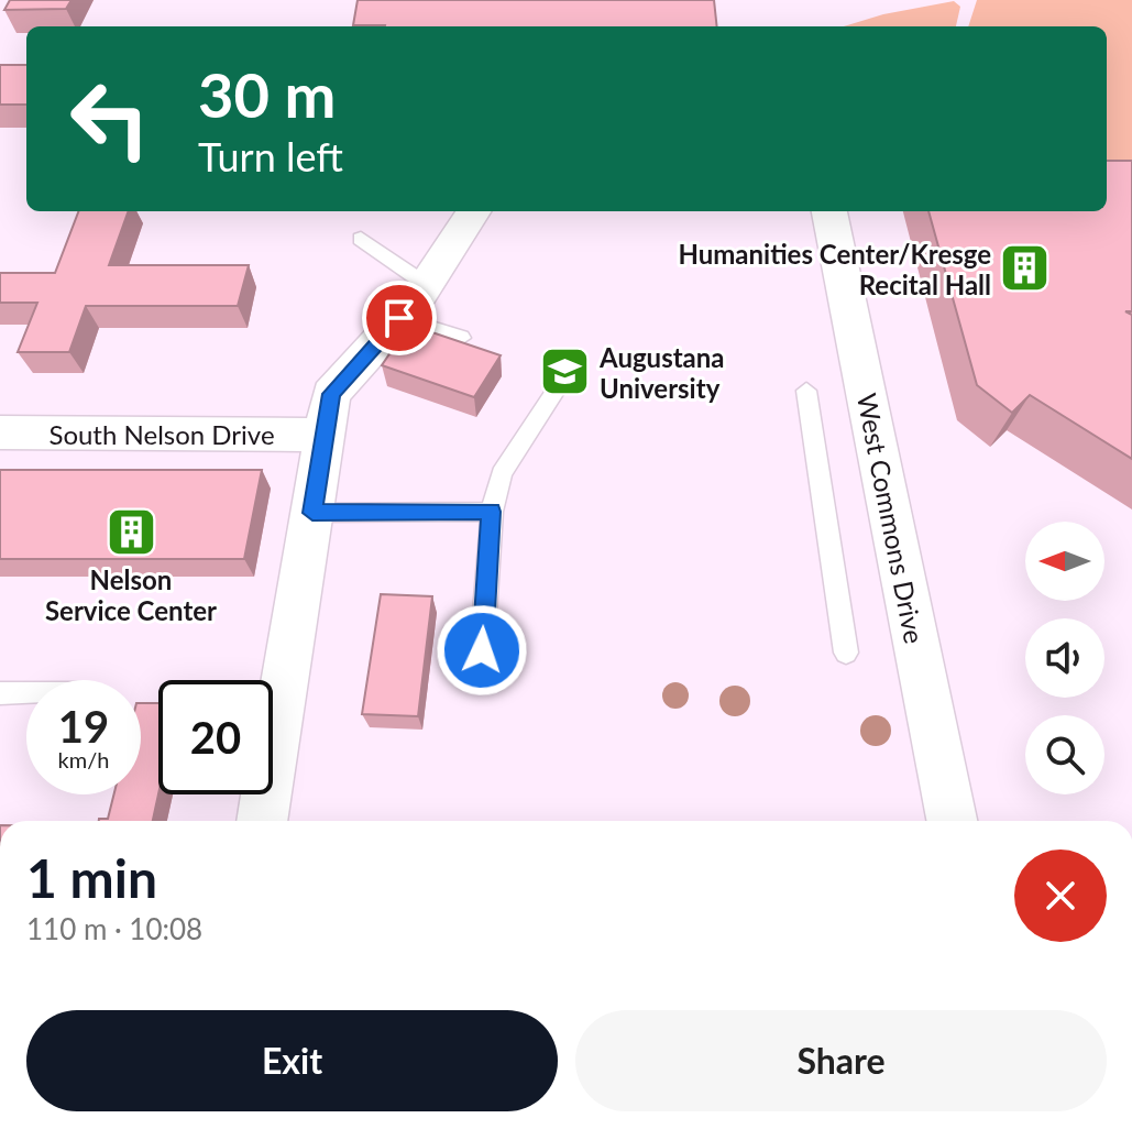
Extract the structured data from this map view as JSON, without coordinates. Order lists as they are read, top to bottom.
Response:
{
  "streets": {
    "street": ["South Nelson Drive", "West Commons Drive"]
  },
  "places": {
    "building": ["Humanities Center/Kresge Recital Hall", "Nelson Service Center"],
    "school or university": ["Augustana University"]
  },
  "north": "left",
  "page": {
    "turn": ["30 m", "Turn left"],
    "speed": "19 km/h",
    "limit": "20",
    "heading": ["1 min", "110 m · 10:08"],
    "buttons": ["Exit", "Share"]
  }
}
